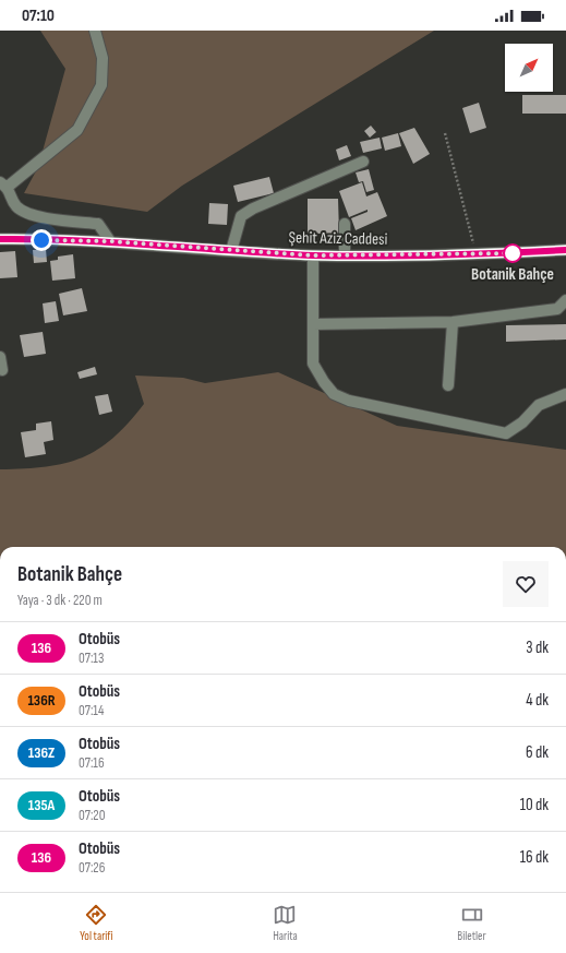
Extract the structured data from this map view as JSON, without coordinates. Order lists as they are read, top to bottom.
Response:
{
  "streets": {
    "street": ["Şehit Aziz Caddesi"]
  },
  "places": ["Botanik Bahçe"],
  "lines": ["bus line 136"],
  "north": "top right",
  "page": {
    "status": "07:10",
    "heading": ["Botanik Bahçe", "Yaya · 3 dk · 220 m"],
    "list": [
      {
        "mark": "136",
        "name": "Otobüs",
        "note": "07:13",
        "value": "3 dk"
      },
      {
        "mark": "136R",
        "name": "Otobüs",
        "note": "07:14",
        "value": "4 dk"
      },
      {
        "mark": "136Z",
        "name": "Otobüs",
        "note": "07:16",
        "value": "6 dk"
      },
      {
        "mark": "135A",
        "name": "Otobüs",
        "note": "07:20",
        "value": "10 dk"
      },
      {
        "mark": "136",
        "name": "Otobüs",
        "note": "07:26",
        "value": "16 dk"
      }
    ],
    "tabs": ["Yol tarifi", "Harita", "Biletler"]
  }
}
